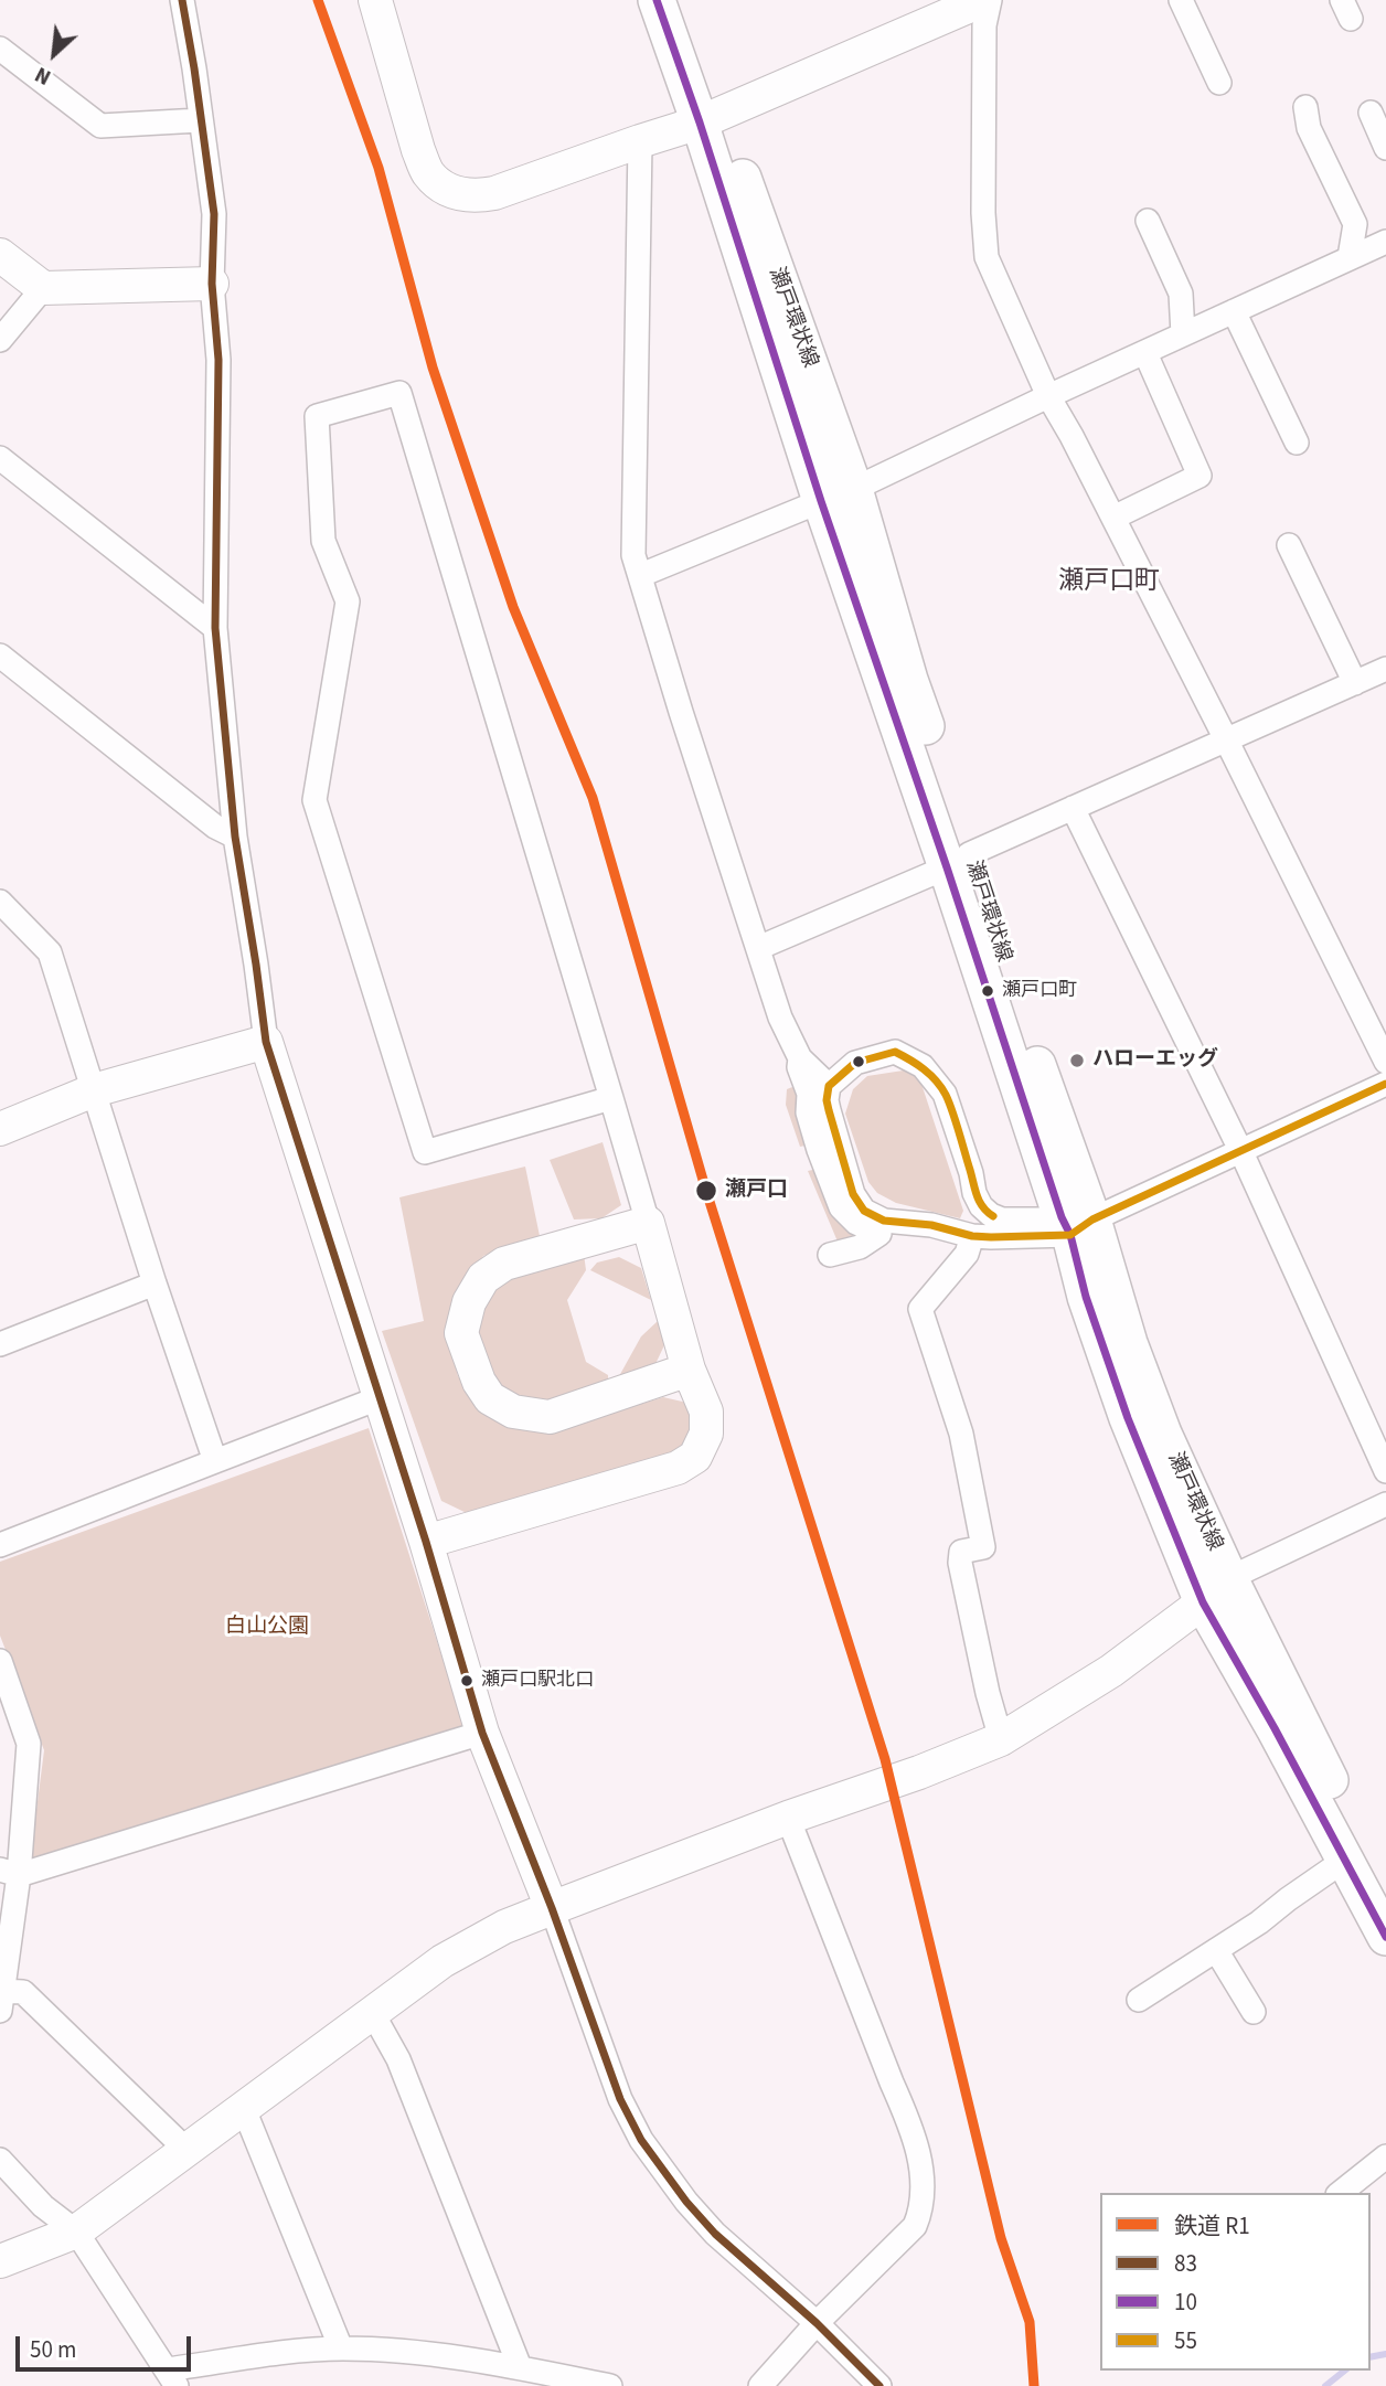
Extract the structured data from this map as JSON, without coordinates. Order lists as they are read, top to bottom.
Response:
{
  "streets": {
    "main road": ["瀬戸環状線"]
  },
  "districts": ["瀬戸口町"],
  "parks": ["白山公園"],
  "places": [
    "瀬戸口町",
    "ハローエッグ",
    "瀬戸口",
    "瀬戸口駅北口"
  ],
  "lines": [
    "rail line R1",
    "transit line 83",
    "transit line 10",
    "transit line 55"
  ],
  "legend": [
    "鉄道 R1",
    "83",
    "10",
    "55"
  ],
  "scale_bar": "50 m",
  "north": "bottom left"
}
